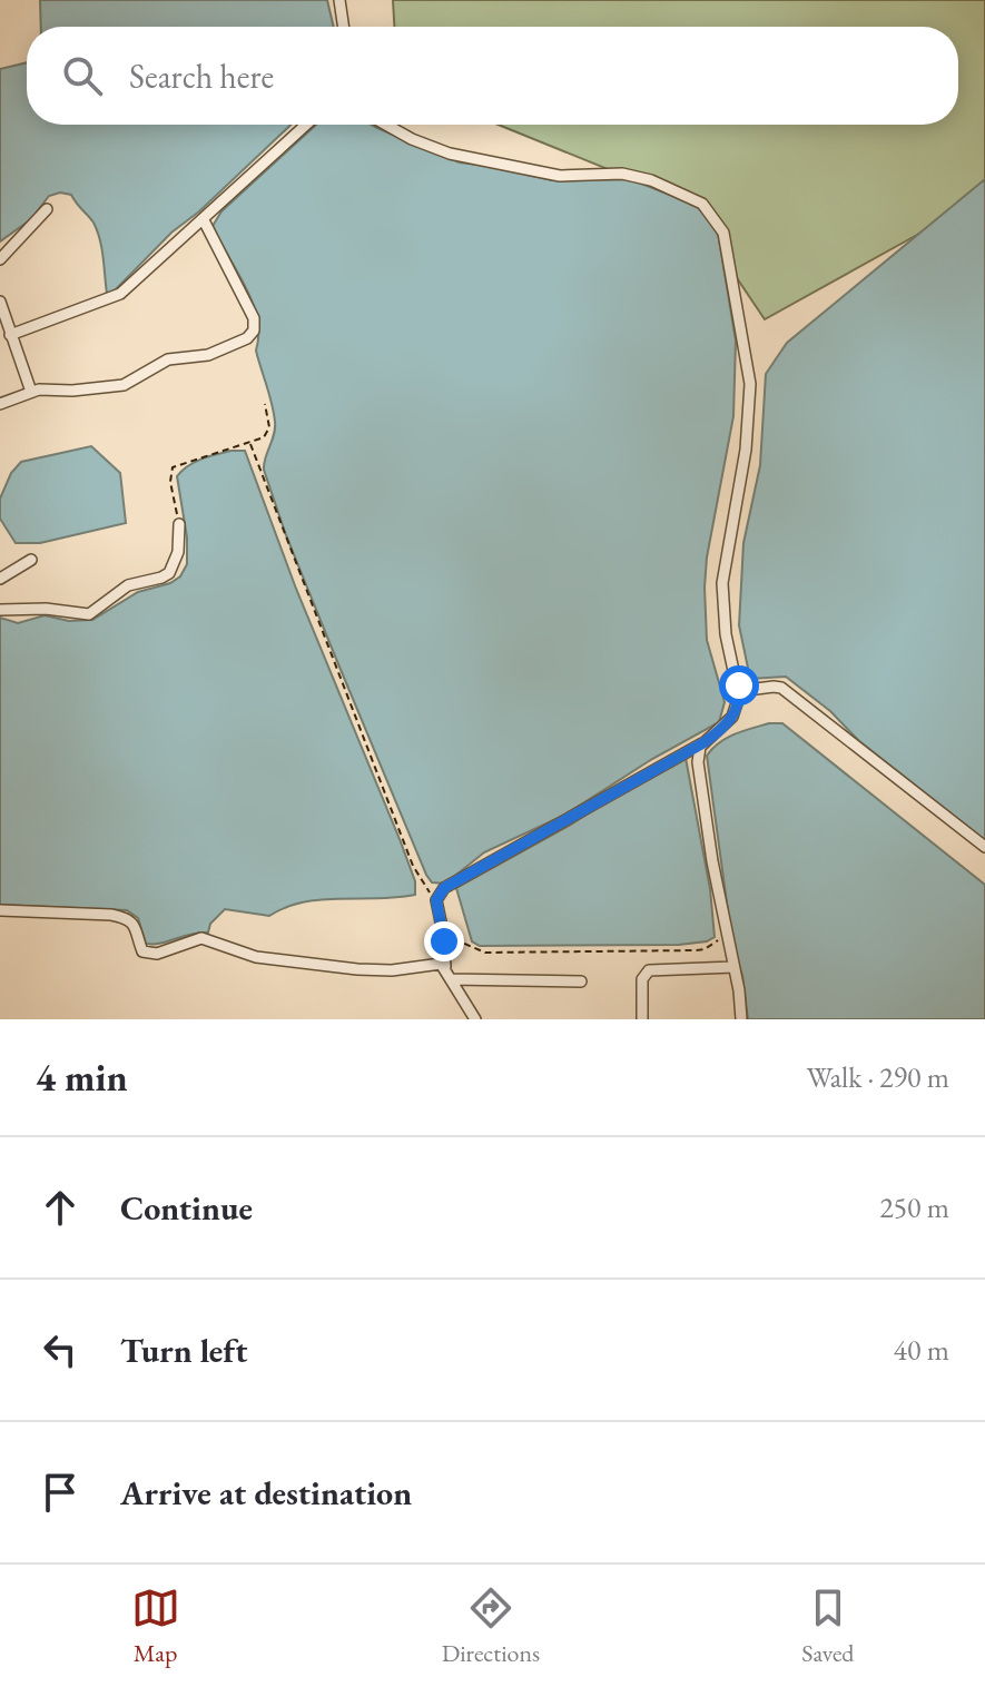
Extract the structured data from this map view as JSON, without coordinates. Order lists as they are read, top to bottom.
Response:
{
  "page": {
    "search": "Search here",
    "heading": ["4 min", "Walk · 290 m"],
    "list": [
      ["Continue", "250 m"],
      ["Turn left", "40 m"],
      "Arrive at destination"
    ],
    "nav": ["Map", "Directions", "Saved"]
  }
}
